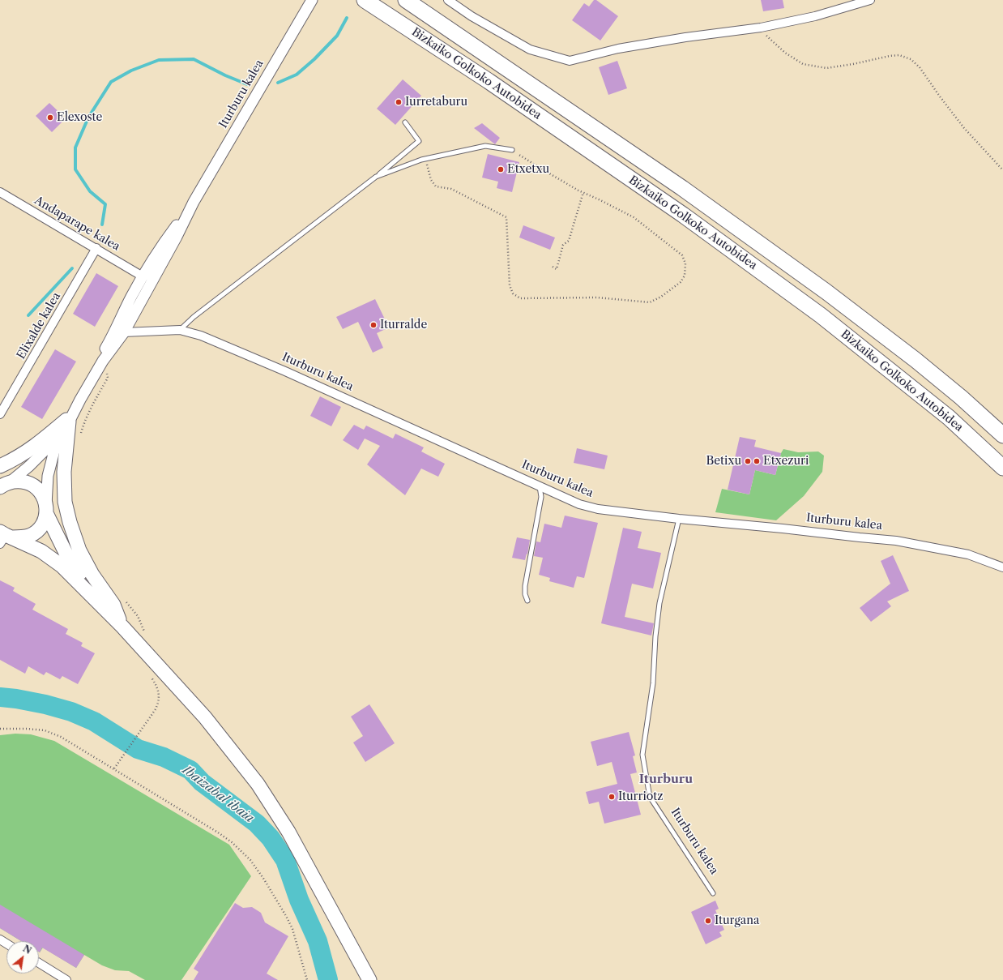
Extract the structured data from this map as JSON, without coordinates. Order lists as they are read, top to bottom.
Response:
{
  "streets": {
    "highway": ["Bizkaiko Golkoko Autobidea"],
    "street": ["Iturburu kalea", "Andaparape kalea", "Elixalde kalea"]
  },
  "crossings": [
    ["Andaparape kalea", "Elixalde kalea"]
  ],
  "districts": ["Iturburu"],
  "water": ["Ibaizabal ibaia"],
  "places": [
    "Iurretaburu",
    "Elexoste",
    "Etxetxu",
    "Iturralde",
    "Betixu",
    "Etxezuri",
    "Iturriotz",
    "Iturgana"
  ],
  "north": "top right"
}
